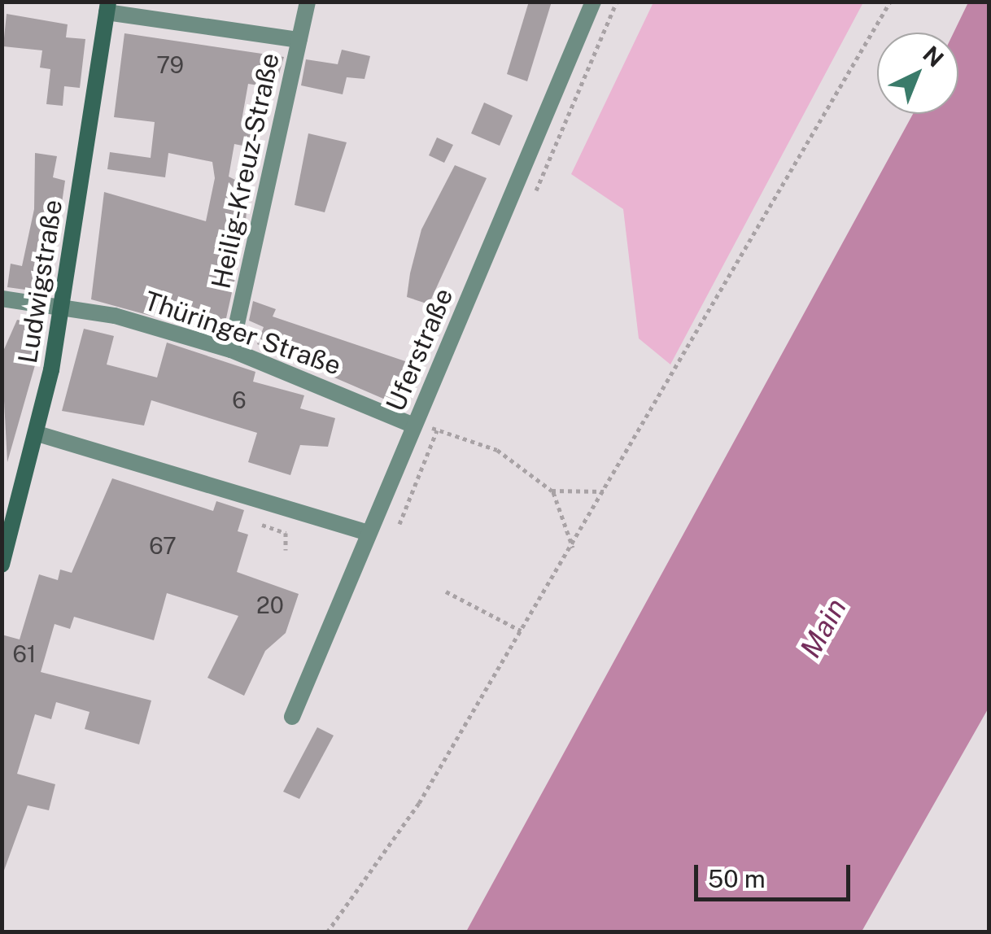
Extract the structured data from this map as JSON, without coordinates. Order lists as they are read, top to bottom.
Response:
{
  "streets": {
    "main road": ["Ludwigstraße"],
    "street": ["Heilig-Kreuz-Straße", "Thüringer Straße", "Uferstraße"]
  },
  "crossings": [
    ["Heilig-Kreuz-Straße", "Thüringer Straße"],
    ["Ludwigstraße", "Thüringer Straße"],
    ["Thüringer Straße", "Uferstraße"]
  ],
  "water": ["Main"],
  "house_numbers": [
    "79",
    "6",
    "67",
    "20",
    "61"
  ],
  "scale_bar": "50 m",
  "north": "top right"
}
